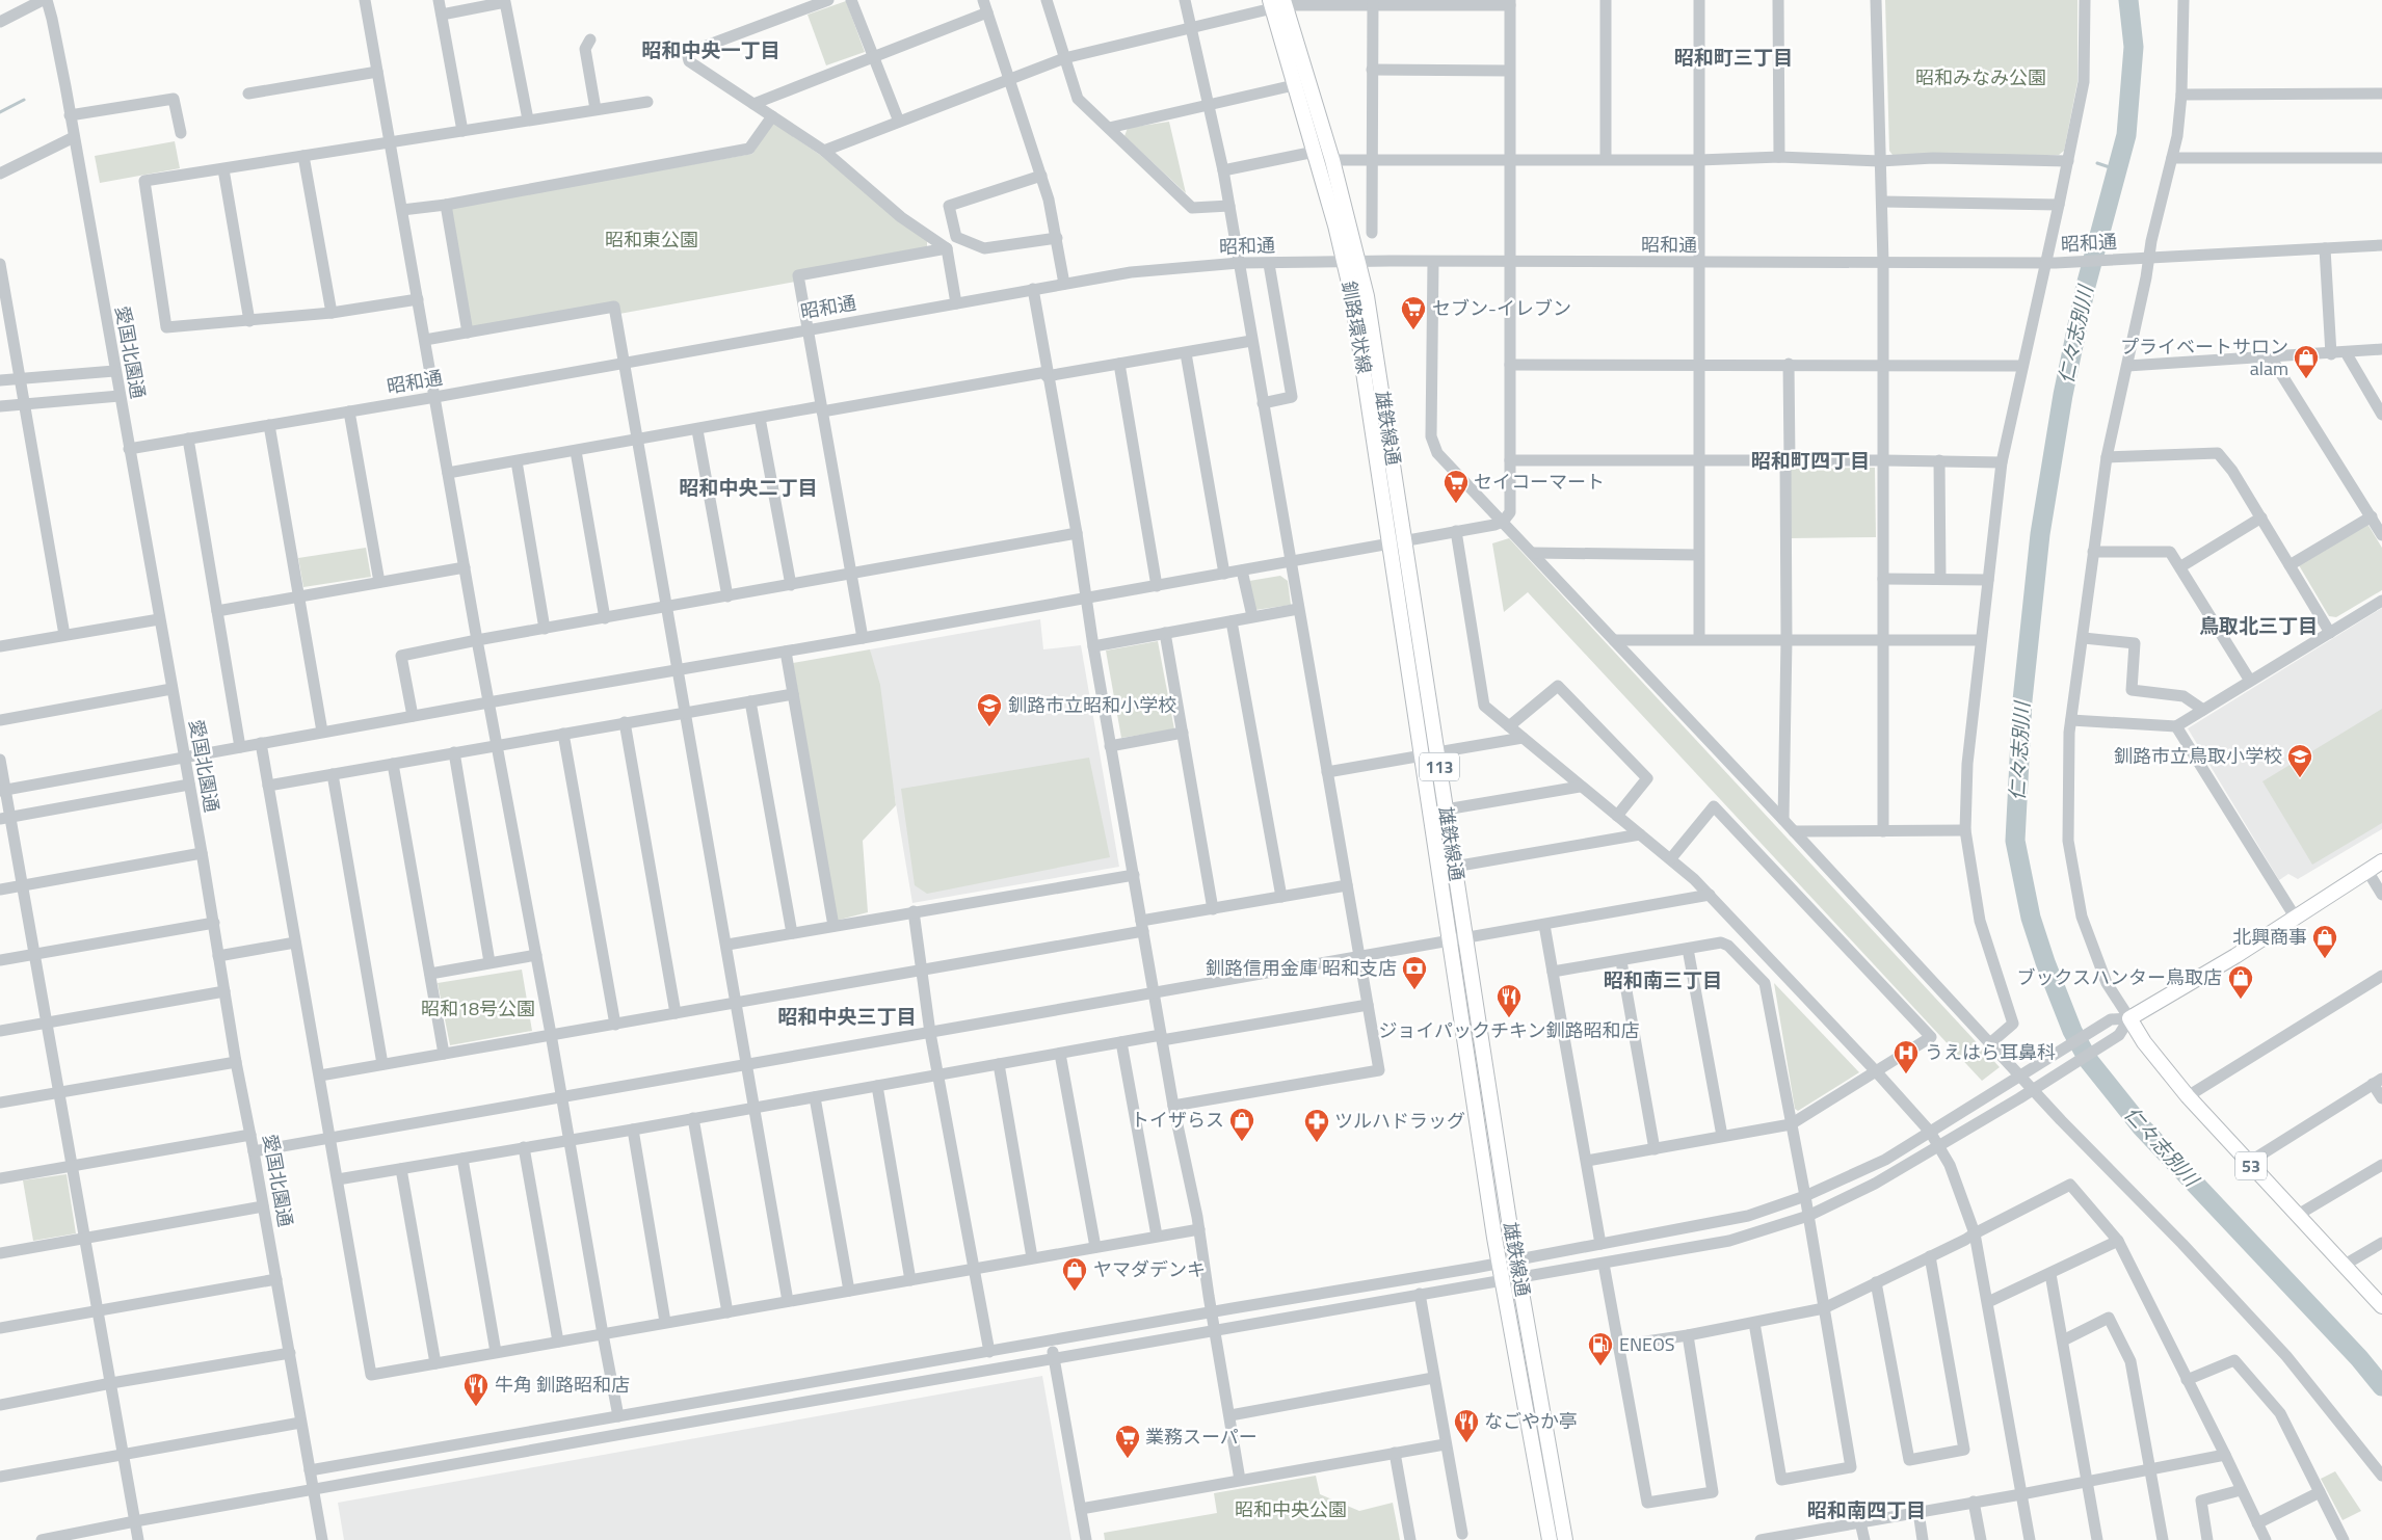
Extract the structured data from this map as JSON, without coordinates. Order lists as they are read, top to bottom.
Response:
{
  "streets": {
    "main road": [
      "釧路環状線",
      "雄鉄線通",
      "113",
      "53"
    ],
    "street": ["昭和通", "愛国北園通"]
  },
  "crossings": [
    ["昭和通", "釧路環状線"],
    ["昭和通", "愛国北園通"],
    ["昭和通", "雄鉄線通"],
    ["釧路環状線", "雄鉄線通"]
  ],
  "districts": [
    "昭和中央一丁目",
    "昭和町三丁目",
    "昭和町四丁目",
    "昭和中央二丁目",
    "鳥取北三丁目",
    "昭和南三丁目",
    "昭和中央三丁目",
    "昭和南四丁目"
  ],
  "water": ["仁々志別川"],
  "parks": [
    "昭和みなみ公園",
    "昭和東公園",
    "昭和18号公園",
    "昭和中央公園"
  ],
  "places": {
    "supermarket": ["セブン-イレブン", "セイコーマート", "業務スーパー"],
    "shop": [
      "プライベートサロン alam",
      "北興商事",
      "ブックスハンター鳥取店",
      "トイザらス",
      "ヤマダデンキ"
    ],
    "school or university": ["釧路市立昭和小学校", "釧路市立鳥取小学校"],
    "bank": ["釧路信用金庫 昭和支店"],
    "restaurant": ["ジョイパックチキン釧路昭和店", "牛角 釧路昭和店", "なごやか亭"],
    "hospital": ["うえはら耳鼻科"],
    "pharmacy": ["ツルハドラッグ"],
    "fuel station": ["ENEOS"]
  }
}
